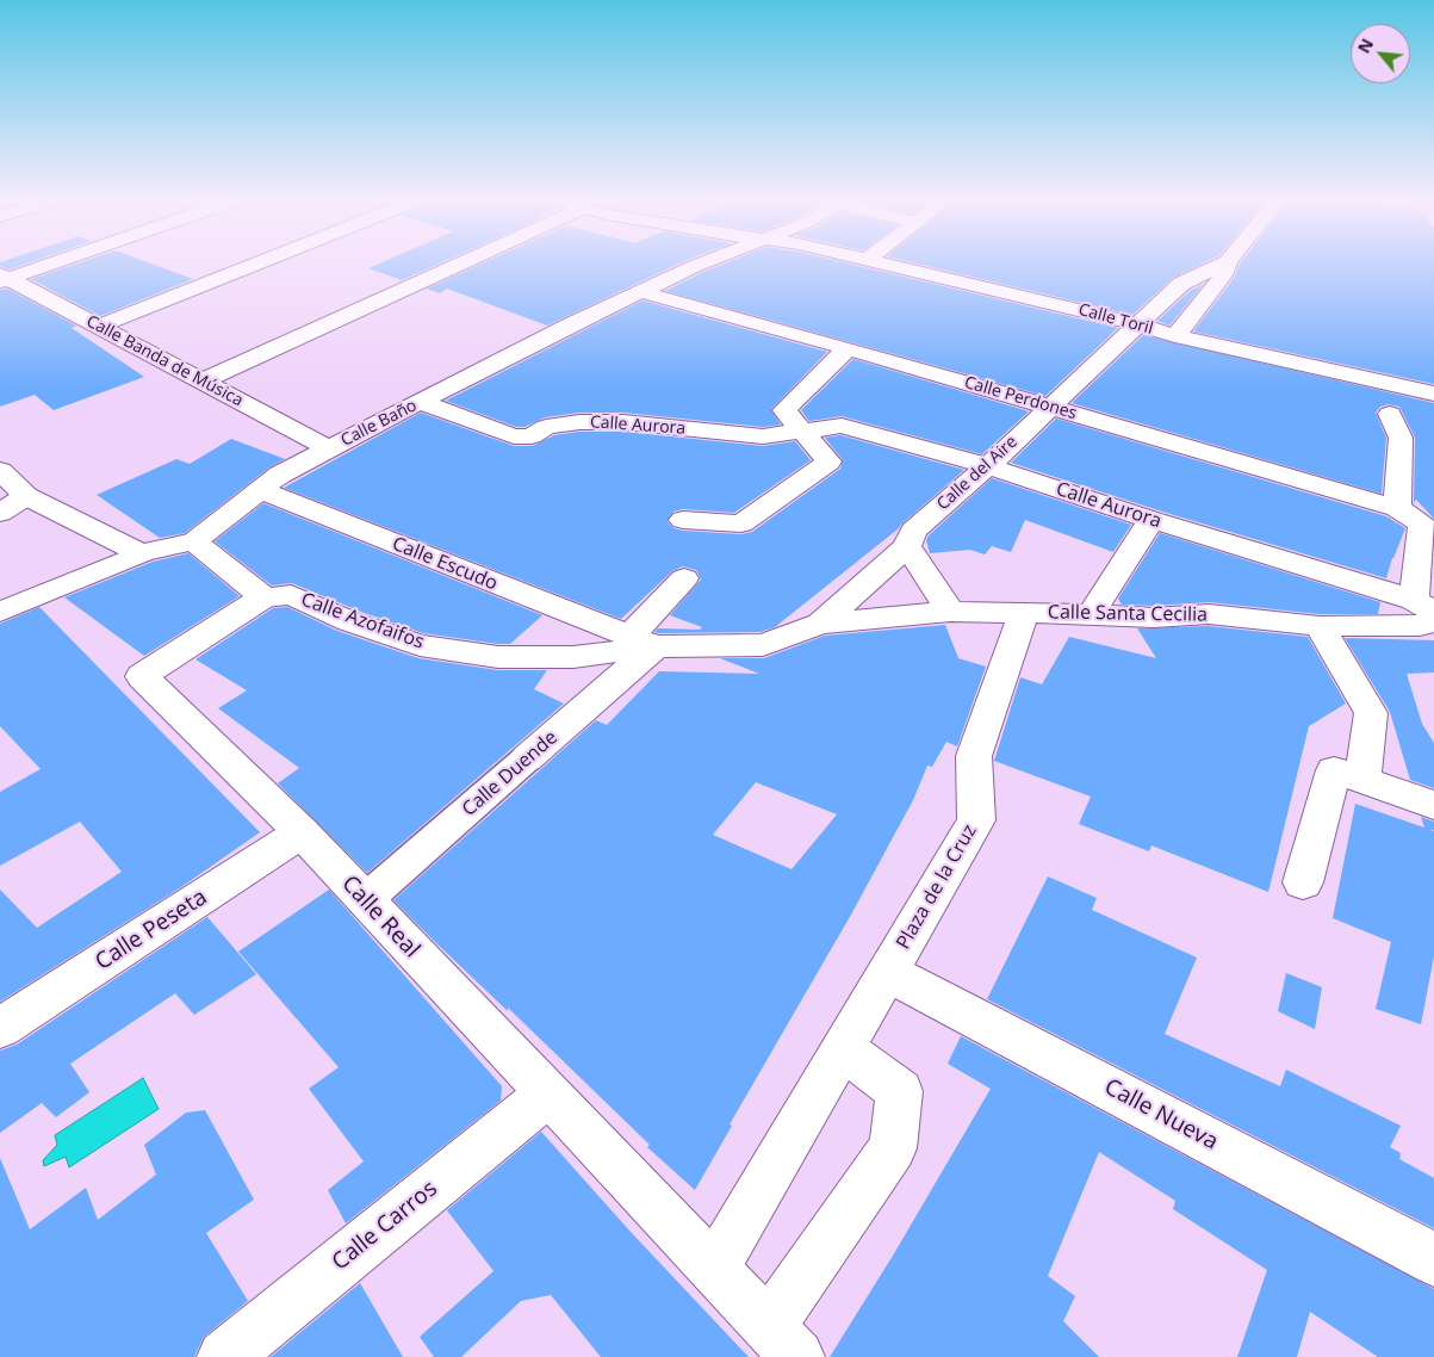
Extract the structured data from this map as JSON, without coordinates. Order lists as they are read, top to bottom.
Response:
{
  "streets": {
    "street": [
      "Calle Toril",
      "Calle Banda de Música",
      "Calle Perdones",
      "Calle Baño",
      "Calle Aurora",
      "Calle del Aire",
      "Calle Escudo",
      "Calle Santa Cecilia",
      "Calle Azofaifos",
      "Calle Duende",
      "Plaza de la Cruz",
      "Calle Real",
      "Calle Peseta",
      "Calle Nueva",
      "Calle Carros"
    ]
  },
  "crossings": [
    ["Calle Toril", "Calle del Aire"],
    ["Calle Banda de Música", "Calle Baño"],
    ["Calle Perdones", "Calle Baño"],
    ["Calle Perdones", "Calle Aurora"],
    ["Calle Perdones", "Calle del Aire"],
    ["Calle Perdones", "Calle Santa Cecilia"],
    ["Calle Baño", "Calle Aurora"],
    ["Calle Baño", "Calle Escudo"],
    ["Calle Aurora", "Calle del Aire"],
    ["Calle Aurora", "Calle Santa Cecilia"],
    ["Calle del Aire", "Calle Escudo"],
    ["Calle del Aire", "Calle Santa Cecilia"],
    ["Calle Escudo", "Calle Santa Cecilia"],
    ["Calle Escudo", "Calle Azofaifos"],
    ["Calle Escudo", "Calle Duende"],
    ["Calle Santa Cecilia", "Plaza de la Cruz"],
    ["Calle Azofaifos", "Calle Duende"],
    ["Calle Azofaifos", "Calle Real"],
    ["Calle Duende", "Calle Real"],
    ["Plaza de la Cruz", "Calle Real"],
    ["Plaza de la Cruz", "Calle Nueva"],
    ["Calle Real", "Calle Peseta"],
    ["Calle Real", "Calle Carros"]
  ],
  "north": "top left"
}
